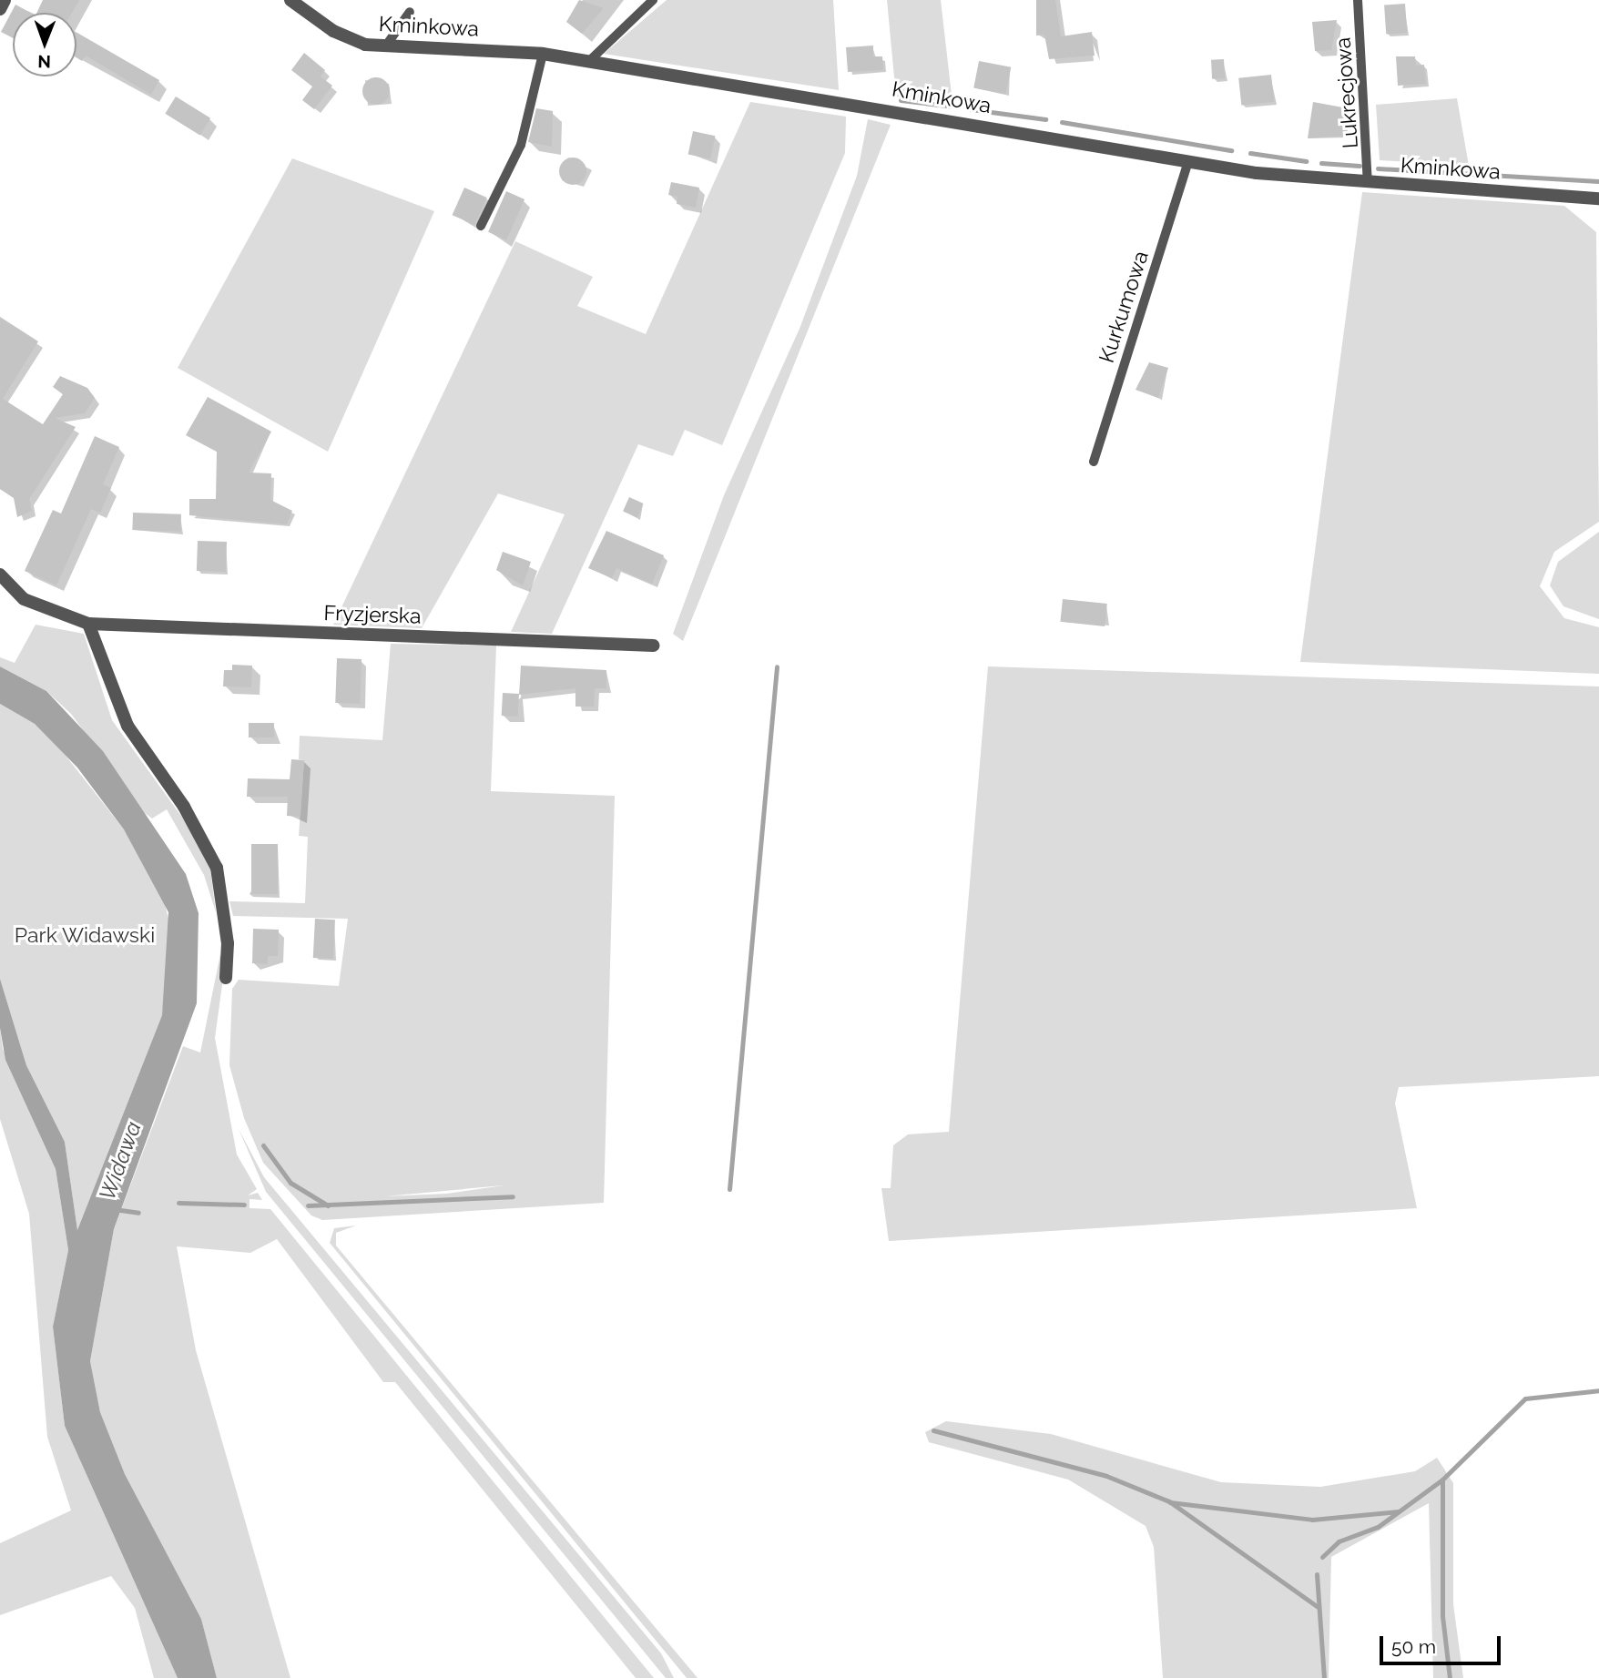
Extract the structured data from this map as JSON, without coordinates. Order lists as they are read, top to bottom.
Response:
{
  "streets": {
    "street": ["Kminkowa", "Fryzjerska"],
    "lane": ["Lukrecjowa", "Kurkumowa"]
  },
  "crossings": [
    ["Kminkowa", "Lukrecjowa"],
    ["Kminkowa", "Kurkumowa"]
  ],
  "water": ["Widawa"],
  "parks": ["Park Widawski"],
  "scale_bar": "50 m",
  "north": "bottom"
}
